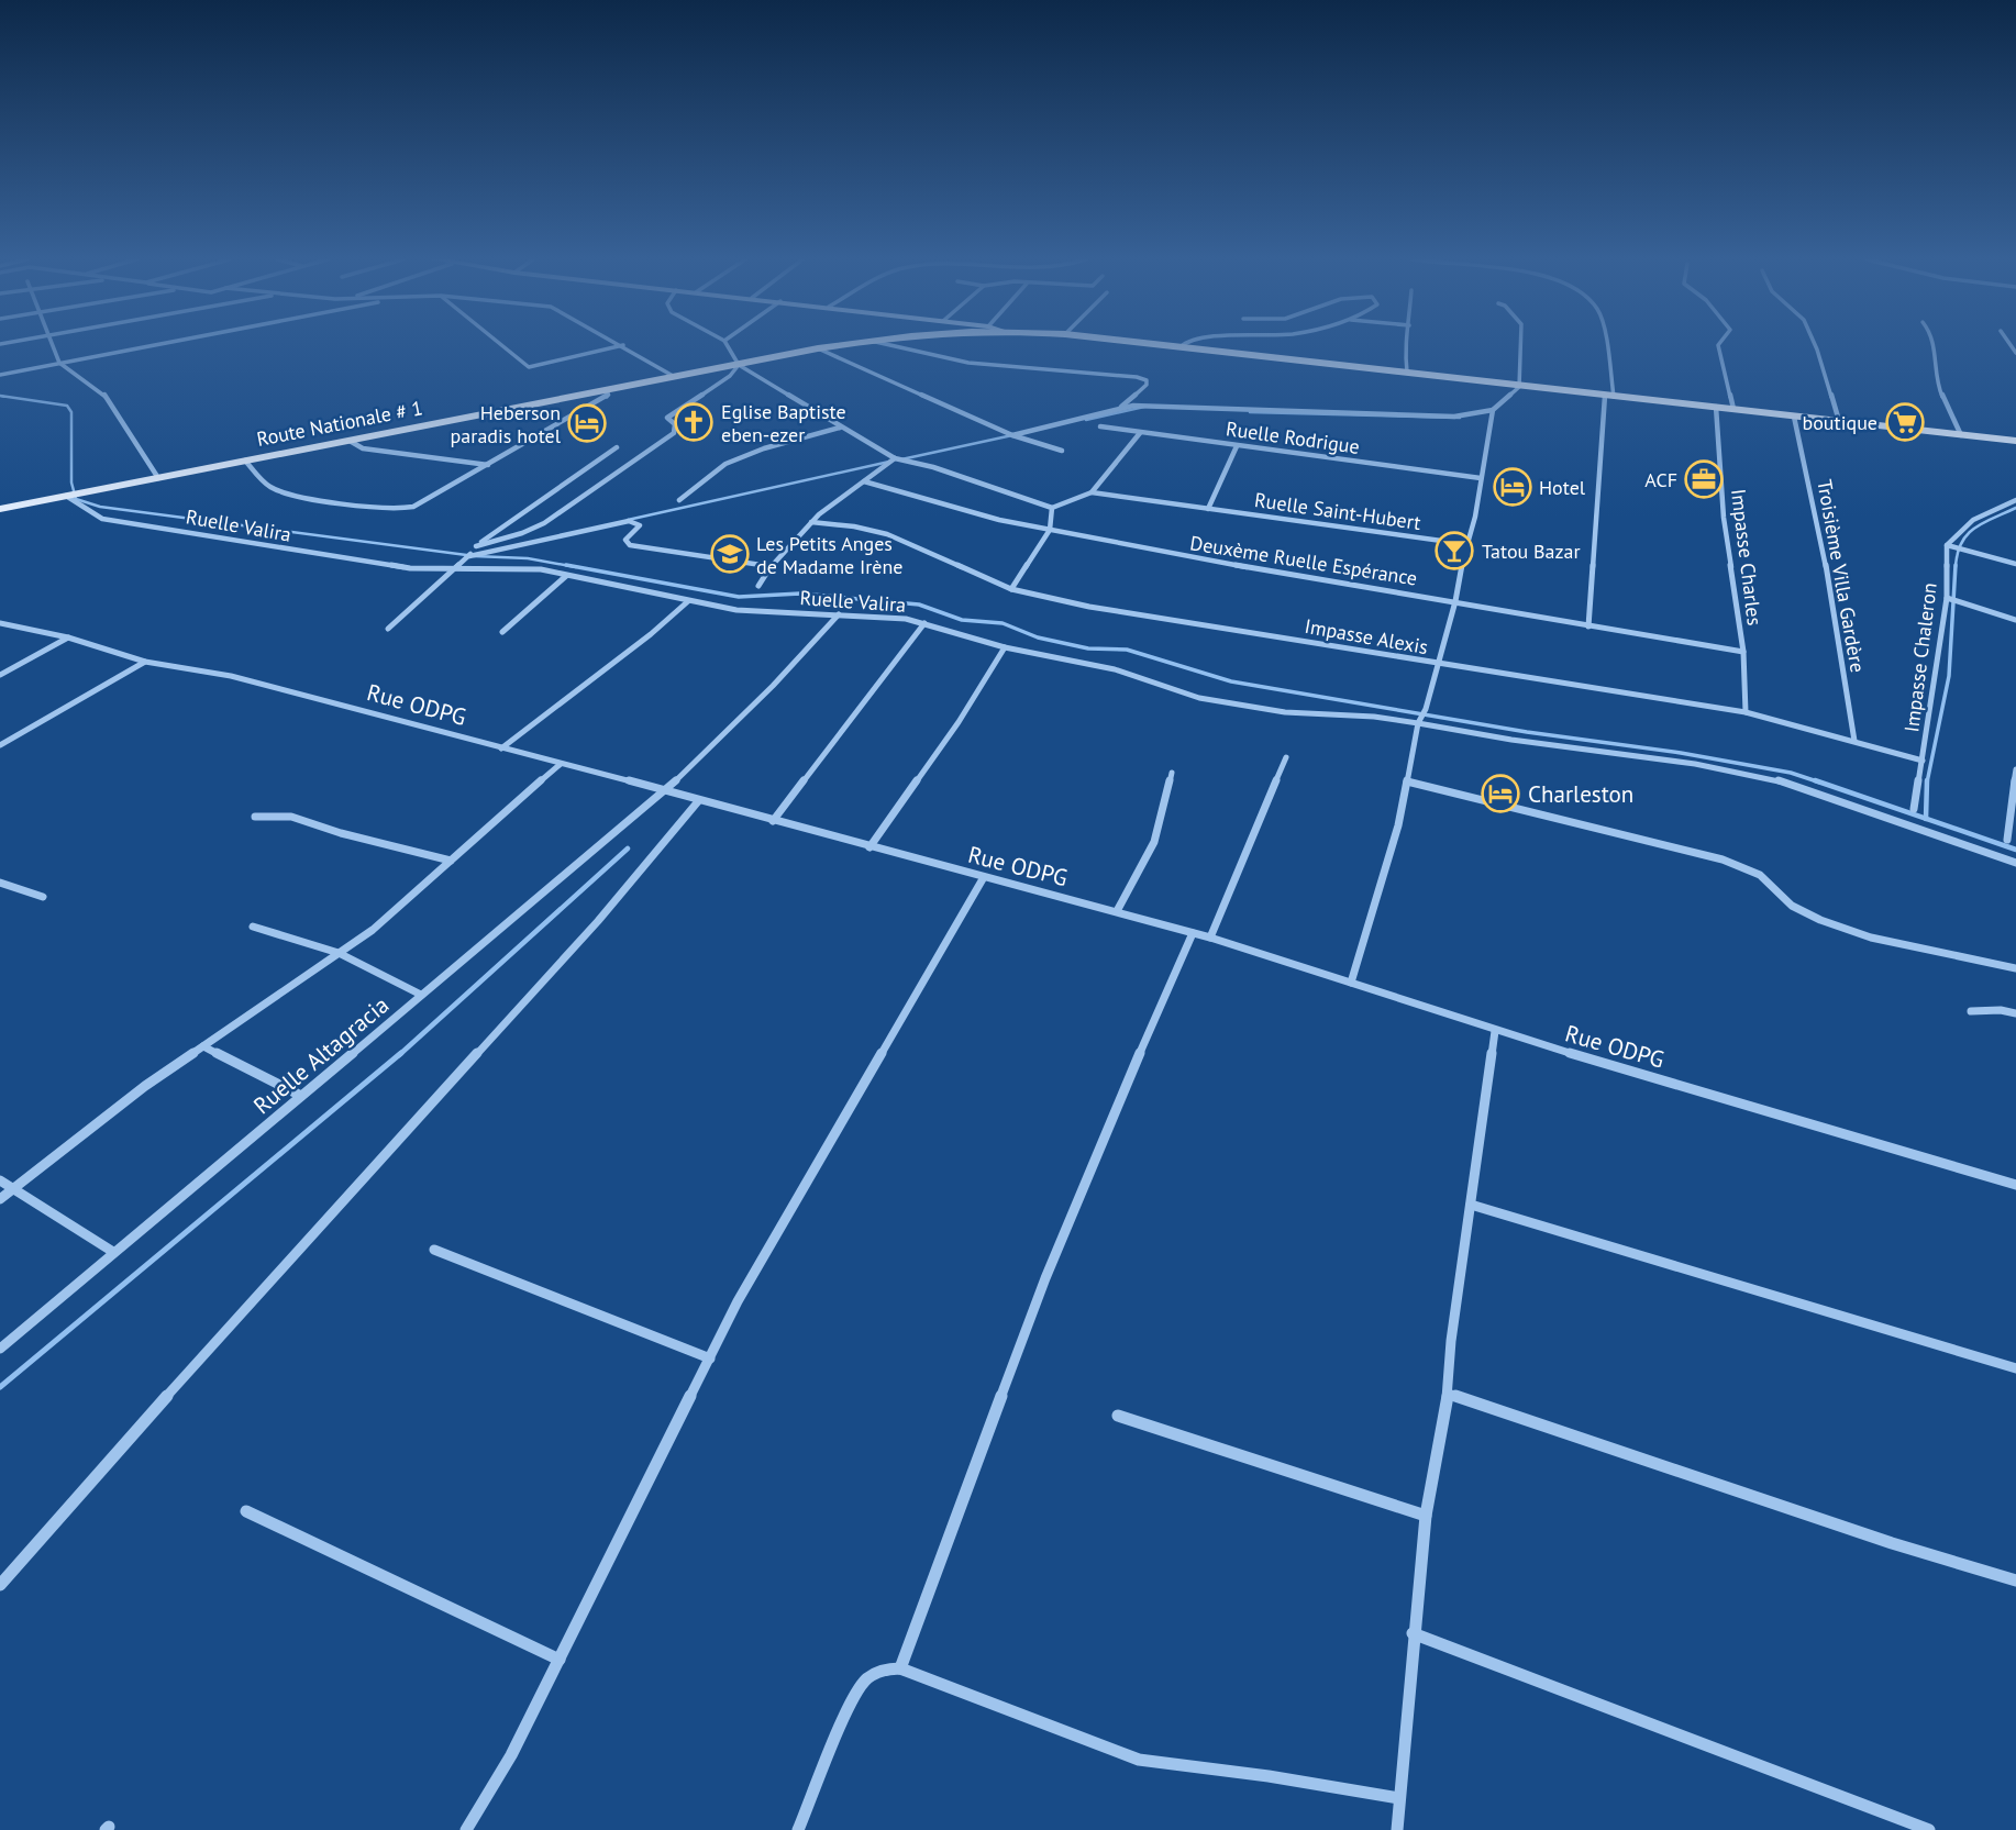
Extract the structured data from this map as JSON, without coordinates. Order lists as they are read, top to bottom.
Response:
{
  "streets": {
    "main road": ["Route Nationale # 1"],
    "street": [
      "Ruelle Rodrigue",
      "Ruelle Saint-Hubert",
      "Ruelle Valira",
      "Impasse Charles",
      "Deuxème Ruelle Espérance",
      "Troisième Villa Gardère",
      "Impasse Alexis",
      "Impasse Chaleron",
      "Rue ODPG",
      "Ruelle Altagracia"
    ]
  },
  "crossings": [
    ["Route Nationale # 1", "Ruelle Valira"],
    ["Route Nationale # 1", "Impasse Charles"],
    ["Route Nationale # 1", "Troisième Villa Gardère"],
    ["Ruelle Valira", "Ruelle Altagracia"],
    ["Impasse Charles", "Deuxème Ruelle Espérance"],
    ["Impasse Charles", "Impasse Alexis"],
    ["Troisième Villa Gardère", "Impasse Alexis"],
    ["Impasse Alexis", "Impasse Chaleron"],
    ["Rue ODPG", "Ruelle Altagracia"]
  ],
  "places": {
    "church": ["Eglise Baptiste eben-ezer"],
    "supermarket": ["boutique"],
    "hotel": ["Heberson paradis hotel", "Hotel", "Charleston"],
    "office": ["ACF"],
    "bar": ["Tatou Bazar"],
    "school or university": ["Les Petits Anges de Madame Irène"]
  }
}
